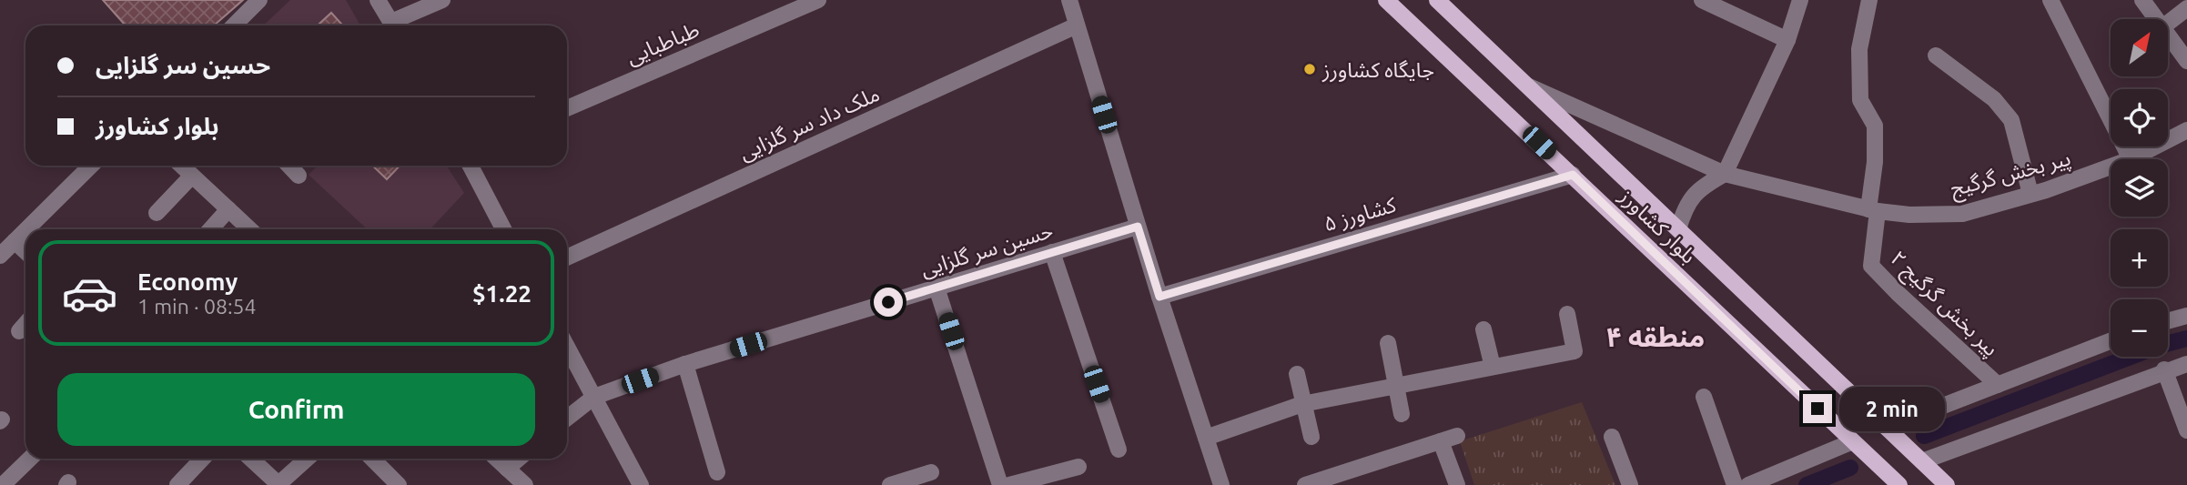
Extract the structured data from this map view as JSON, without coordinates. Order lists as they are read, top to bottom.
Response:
{
  "streets": {
    "main road": ["بلوار کشاورز"],
    "street": [
      "طباطبایی",
      "ملک داد سر گلزایی",
      "پیر بخش گرگیج",
      "کشاورز ۵",
      "حسین سر گلزایی",
      "پیر بخش گرگیج ۲"
    ]
  },
  "crossings": [
    ["پیر بخش گرگیج", "بلوار کشاورز"],
    ["پیر بخش گرگیج", "پیر بخش گرگیج ۲"],
    ["کشاورز ۵", "بلوار کشاورز"]
  ],
  "districts": ["منطقه ۴"],
  "places": ["جایگاه کشاورز"],
  "north": "top right",
  "page": {
    "map_buttons": ["+", "−"],
    "banner": ["حسین سر گلزایی", "بلوار کشاورز"],
    "list": [
      {
        "name": "Economy",
        "note": "1 min · 08:54",
        "value": "$1.22"
      }
    ],
    "buttons": "Confirm",
    "bubble": "2 min"
  }
}
